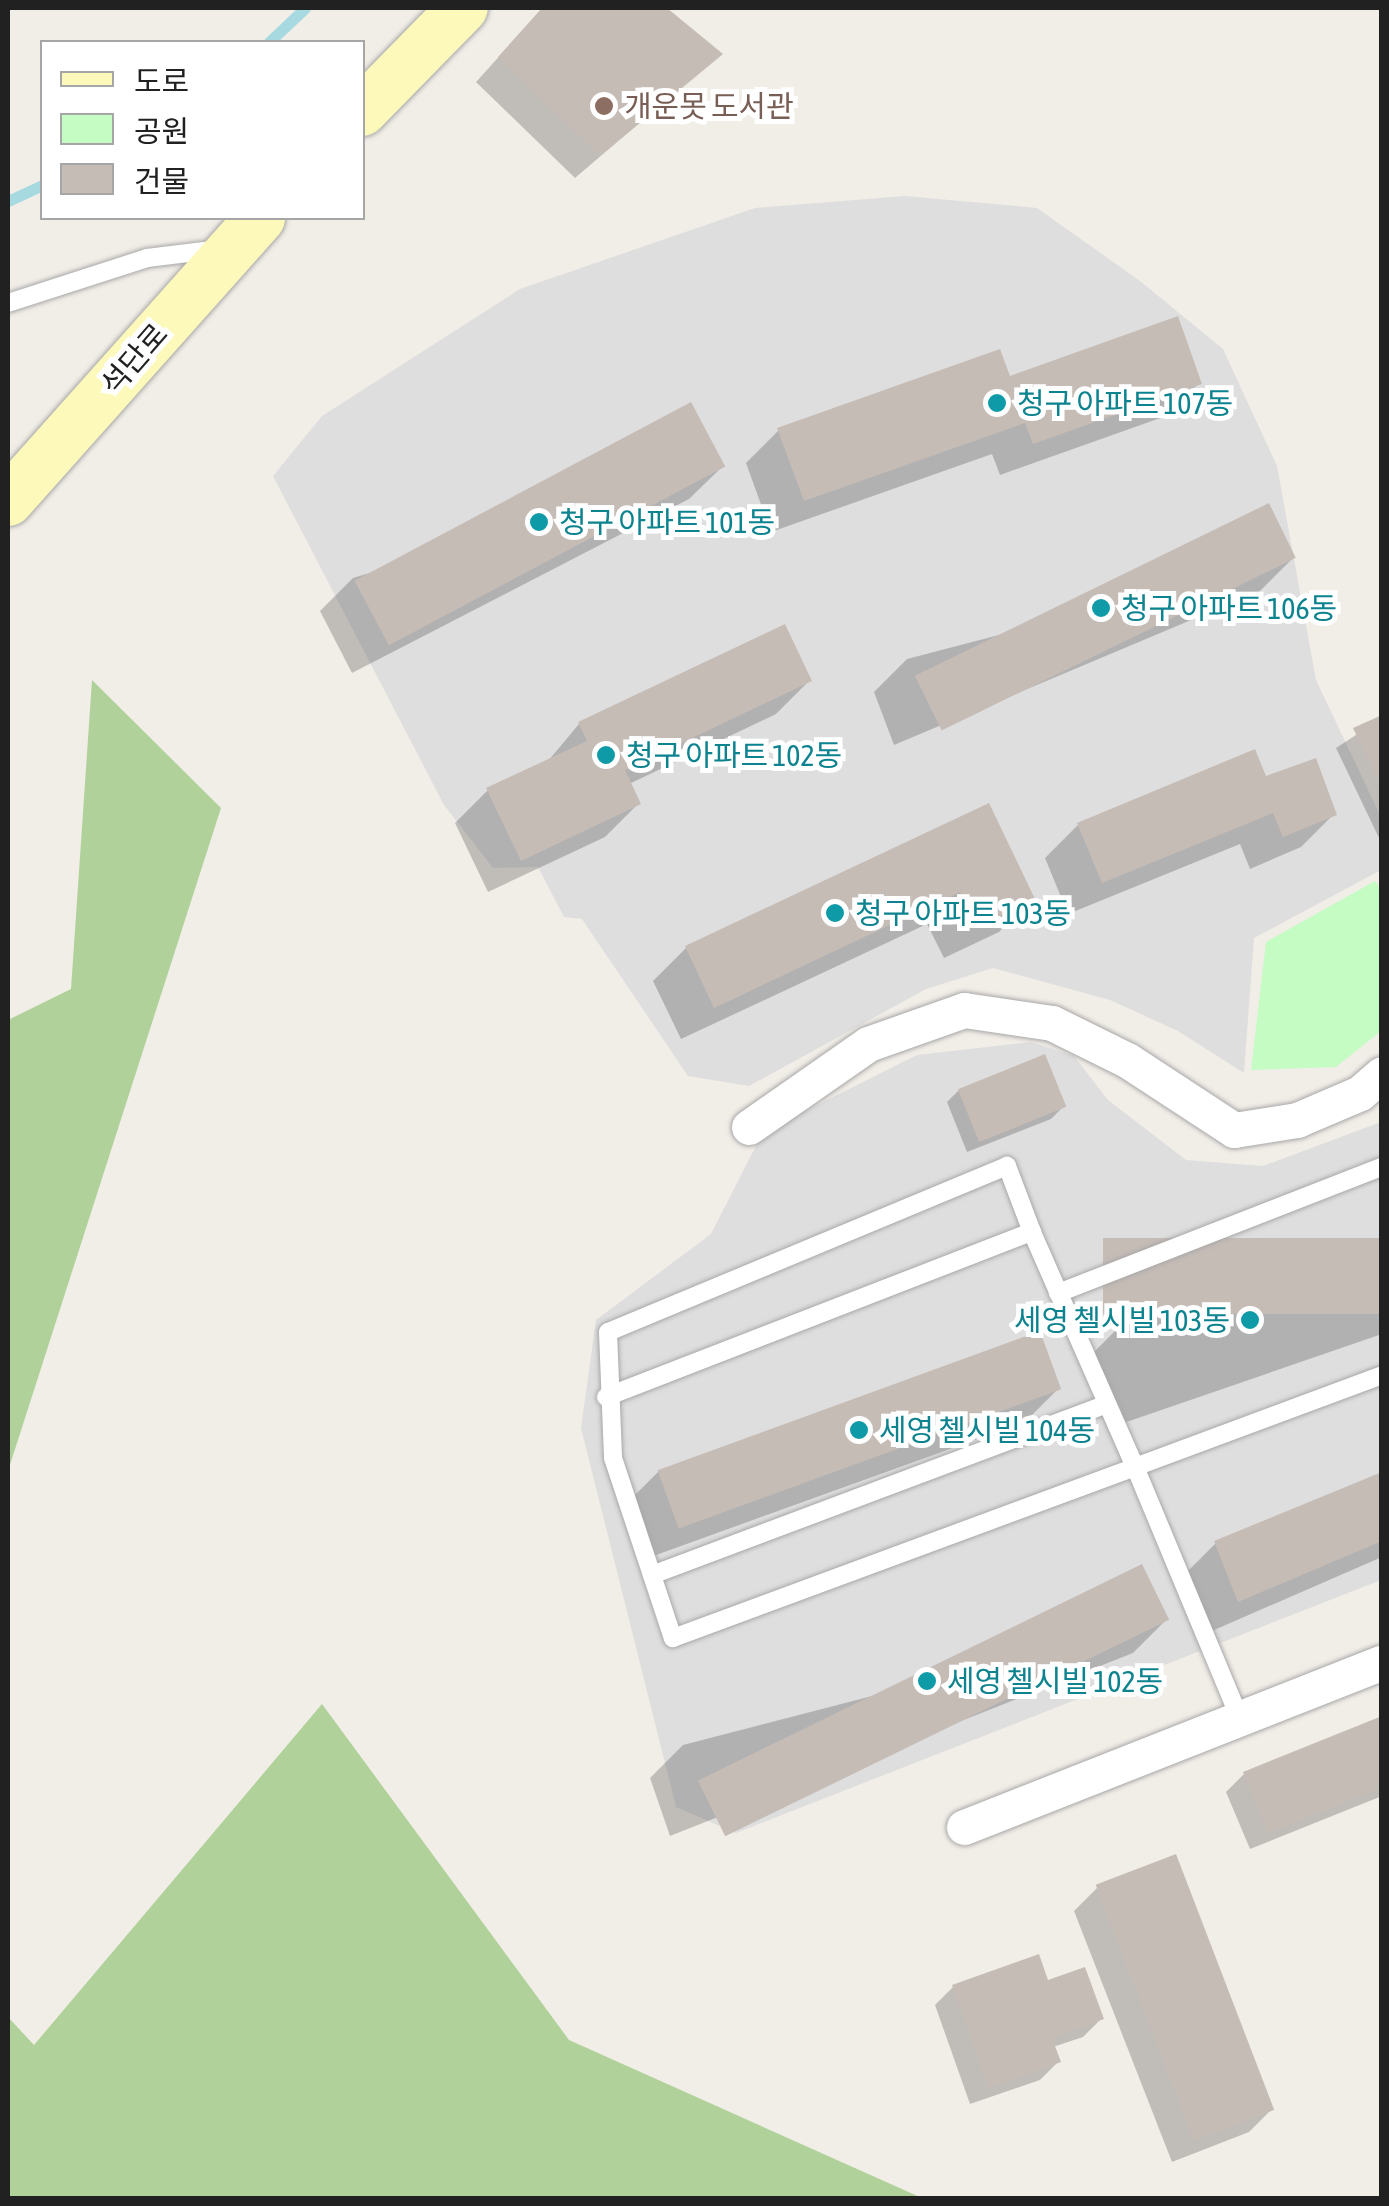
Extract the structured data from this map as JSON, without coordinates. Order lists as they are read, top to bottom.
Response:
{
  "streets": {
    "main road": ["석단로"]
  },
  "places": [
    "개운못 도서관",
    "청구 아파트 107동",
    "청구 아파트 101동",
    "청구 아파트 106동",
    "청구 아파트 102동",
    "청구 아파트 103동",
    "세영 첼시빌 103동",
    "세영 첼시빌 104동",
    "세영 첼시빌 102동"
  ],
  "legend": ["도로", "공원", "건물"]
}
